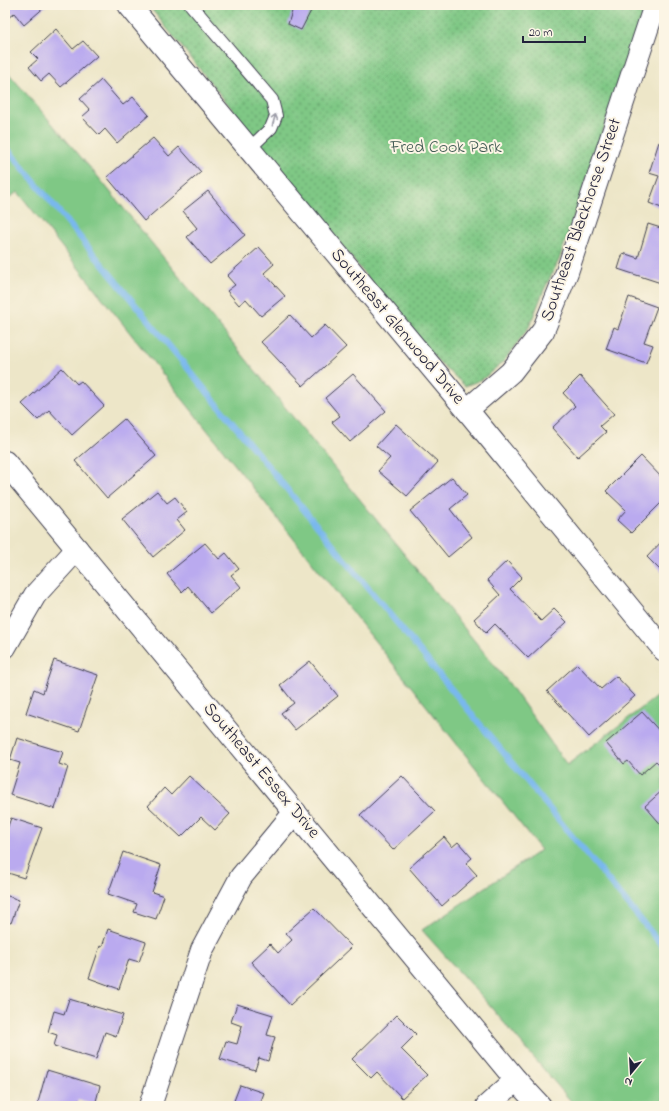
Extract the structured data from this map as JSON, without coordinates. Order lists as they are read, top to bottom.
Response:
{
  "streets": {
    "street": ["Southeast Blackhorse Street", "Southeast Glenwood Drive", "Southeast Essex Drive"]
  },
  "crossings": [
    ["Southeast Blackhorse Street", "Southeast Glenwood Drive"]
  ],
  "parks": ["Fred Cook Park"],
  "scale_bar": "20 m",
  "north": "bottom"
}
